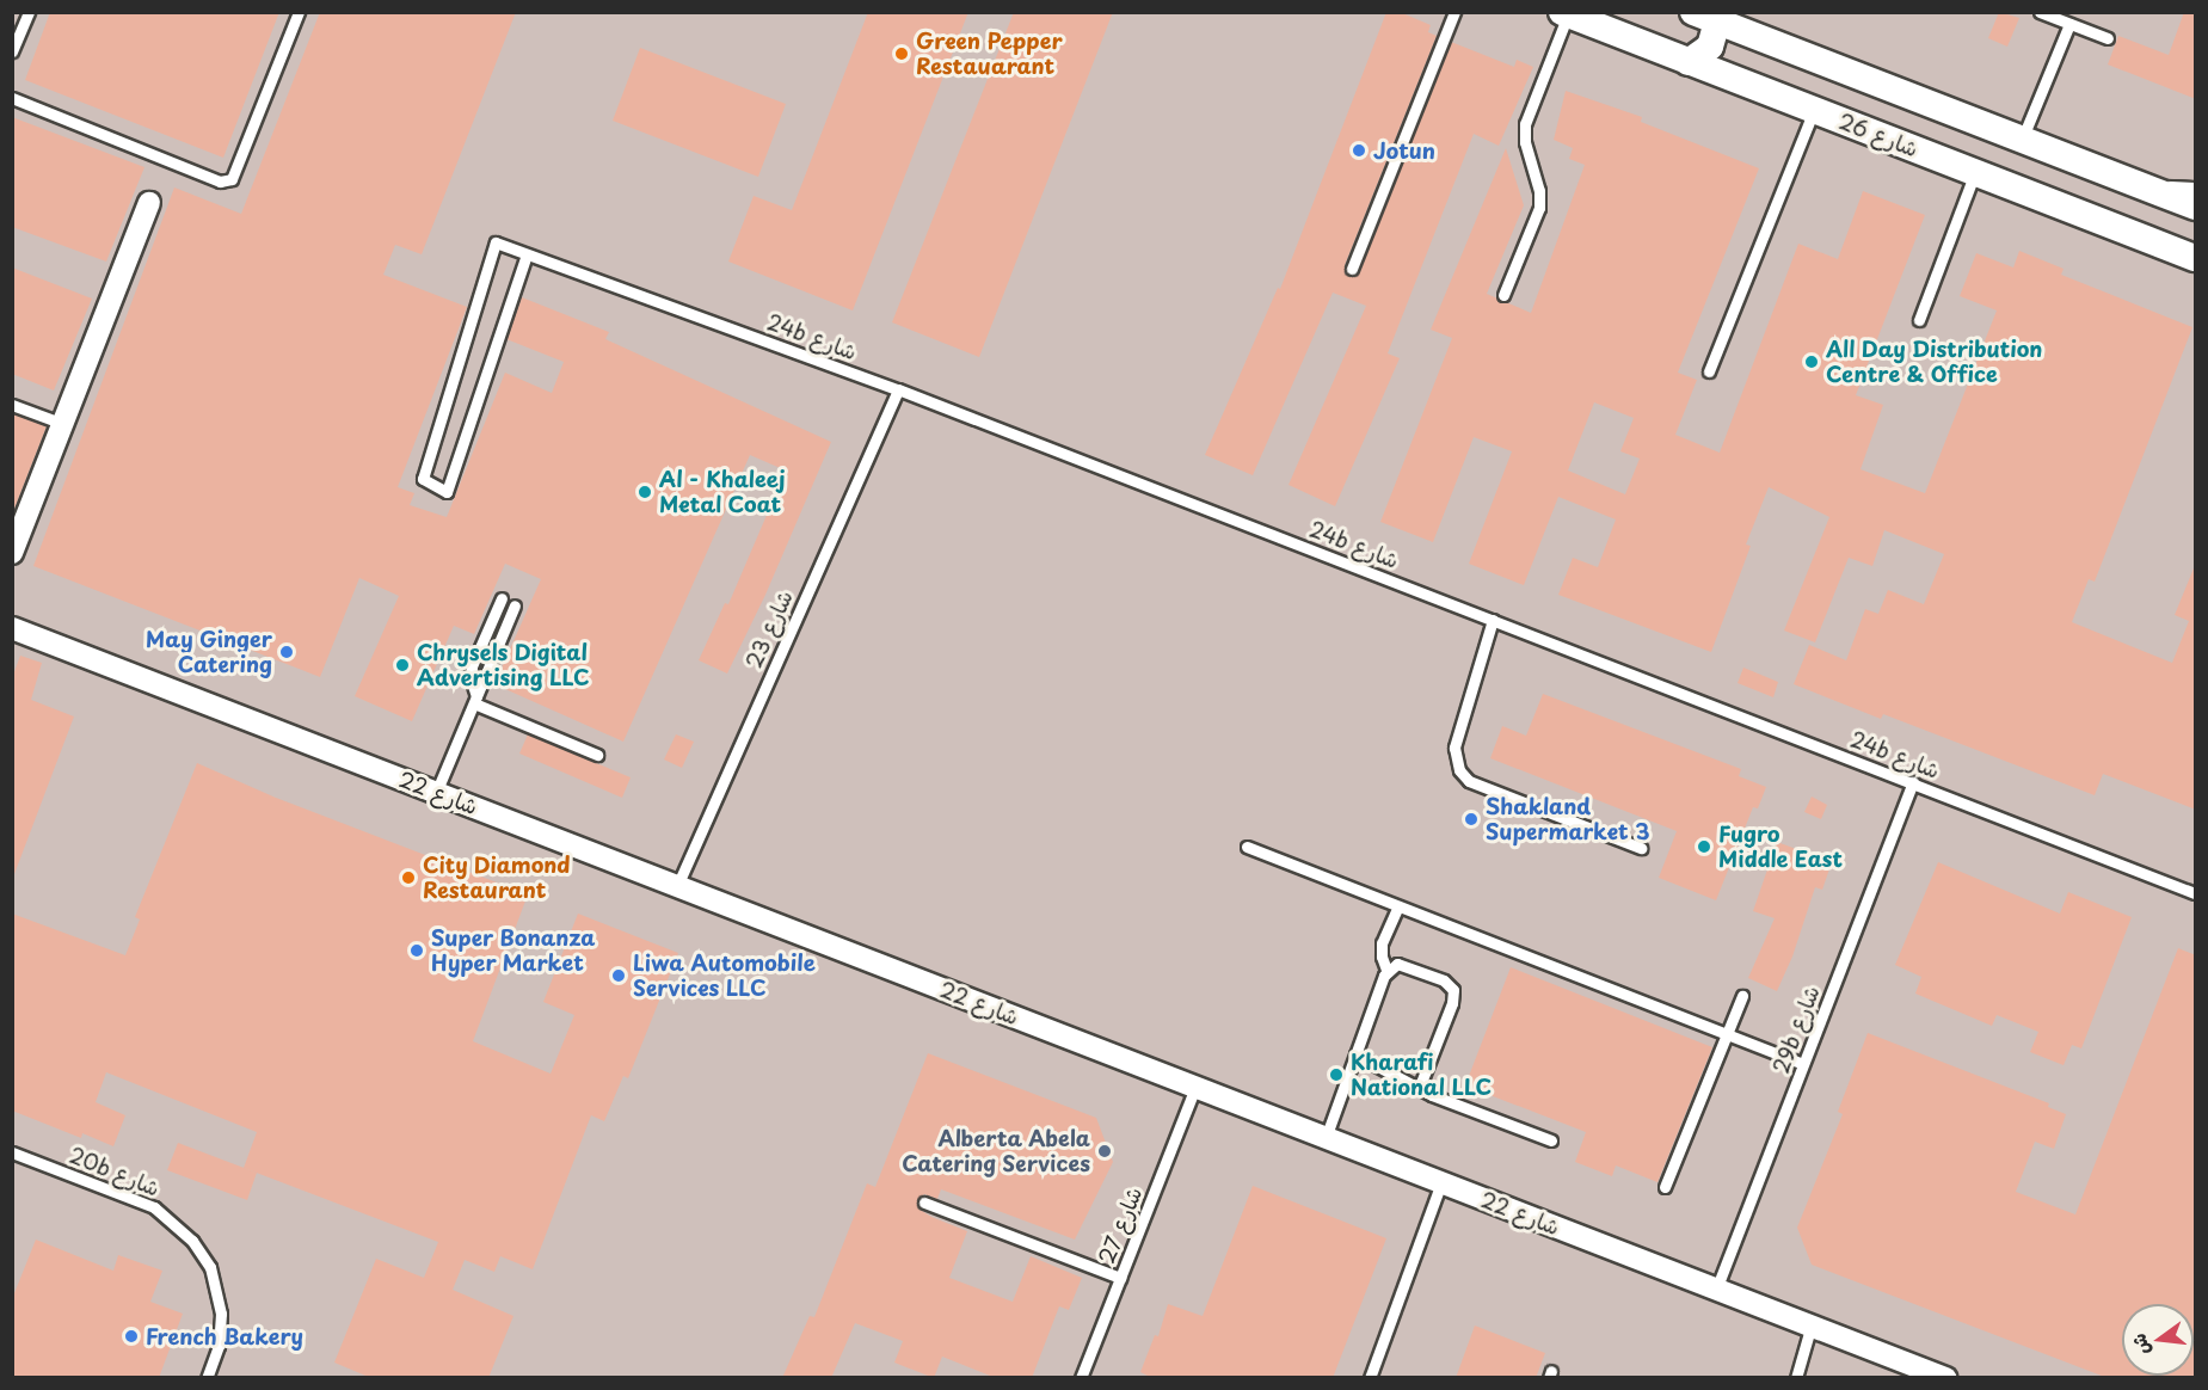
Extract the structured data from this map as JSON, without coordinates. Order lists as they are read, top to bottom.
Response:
{
  "streets": {
    "street": ["شارع 26", "شارع 22"],
    "lane": [
      "24b شارع",
      "شارع 23",
      "29b شارع",
      "20b شارع",
      "شارع 27"
    ]
  },
  "crossings": [
    ["24b شارع", "شارع 23"],
    ["24b شارع", "29b شارع"],
    ["شارع 23", "شارع 22"],
    ["شارع 22", "29b شارع"],
    ["شارع 22", "شارع 27"]
  ],
  "places": [
    "Green Pepper Restauarant",
    "Jotun",
    "All Day Distribution Centre & Office",
    "Al - Khaleej Metal Coat",
    "May Ginger Catering",
    "Chrysels Digital Advertising LLC",
    "Shakland Supermarket 3",
    "Fugro Middle East",
    "City Diamond Restaurant",
    "Super Bonanza Hyper Market",
    "Liwa Automobile Services LLC",
    "Kharafi National LLC",
    "Alberta Abela Catering Services",
    "French Bakery"
  ],
  "north": "left"
}
